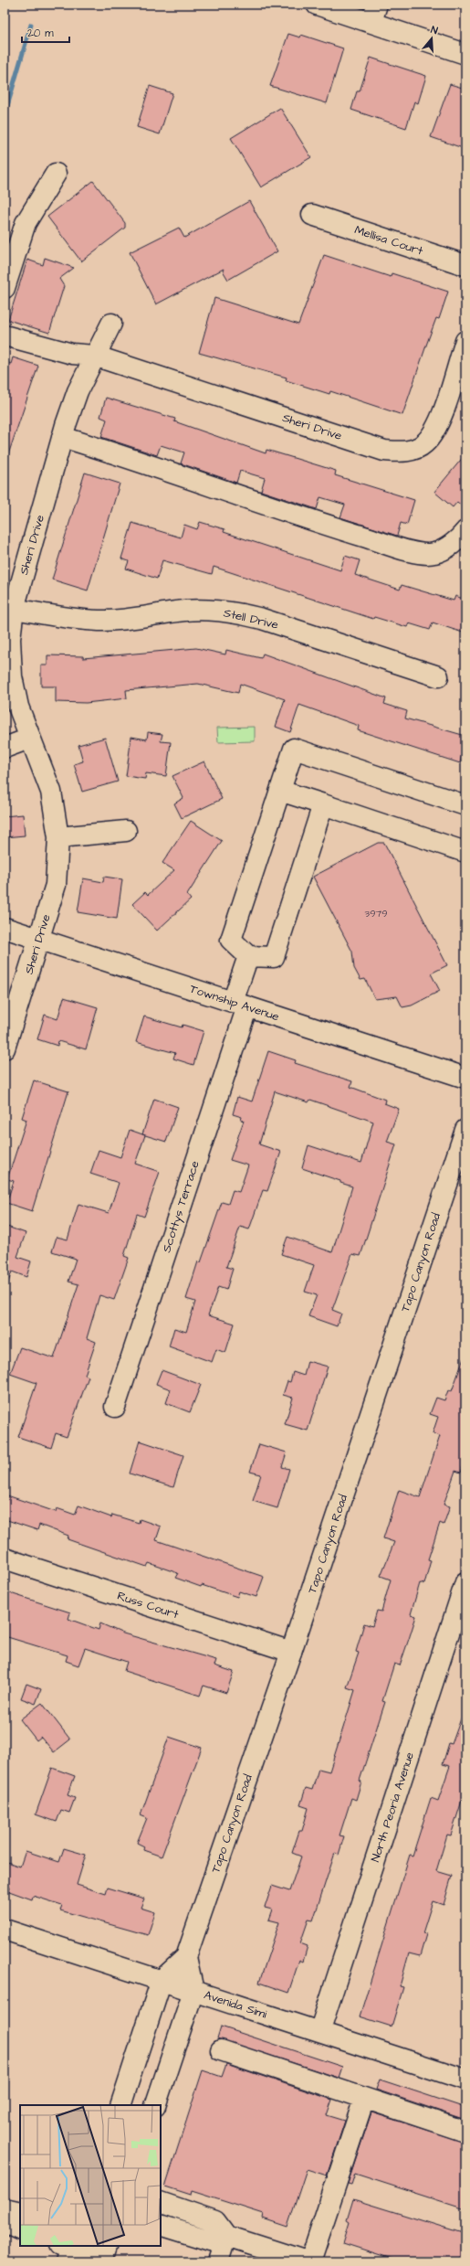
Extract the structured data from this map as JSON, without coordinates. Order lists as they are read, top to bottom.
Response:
{
  "streets": {
    "street": [
      "Mellisa Court",
      "Sheri Drive",
      "Stell Drive",
      "Township Avenue",
      "Scottys Terrace",
      "Tapo Canyon Road",
      "Russ Court",
      "North Peoria Avenue",
      "Avenida Simi"
    ]
  },
  "crossings": [
    ["Sheri Drive", "Stell Drive"],
    ["Sheri Drive", "Township Avenue"],
    ["Township Avenue", "Scottys Terrace"],
    ["Tapo Canyon Road", "Russ Court"],
    ["Tapo Canyon Road", "Avenida Simi"],
    ["North Peoria Avenue", "Avenida Simi"]
  ],
  "house_numbers": ["3979"],
  "scale_bar": "20 m",
  "north": "top"
}
